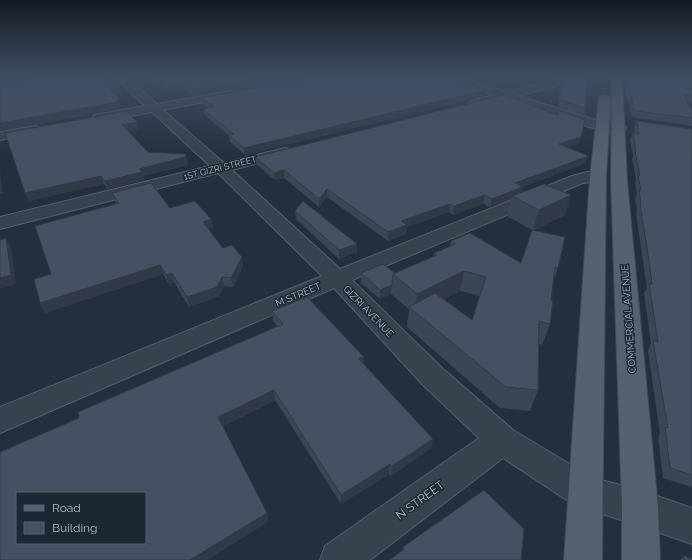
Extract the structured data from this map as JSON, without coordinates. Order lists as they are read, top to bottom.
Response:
{
  "streets": {
    "main road": ["COMMERCIAL AVENUE"],
    "street": [
      "1ST GIZRI STREET",
      "M STREET",
      "GIZRI AVENUE",
      "N STREET"
    ]
  },
  "crossings": [
    ["1ST GIZRI STREET", "GIZRI AVENUE"],
    ["M STREET", "GIZRI AVENUE"],
    ["M STREET", "COMMERCIAL AVENUE"],
    ["GIZRI AVENUE", "COMMERCIAL AVENUE"],
    ["GIZRI AVENUE", "N STREET"]
  ],
  "legend": ["Road", "Building"]
}
